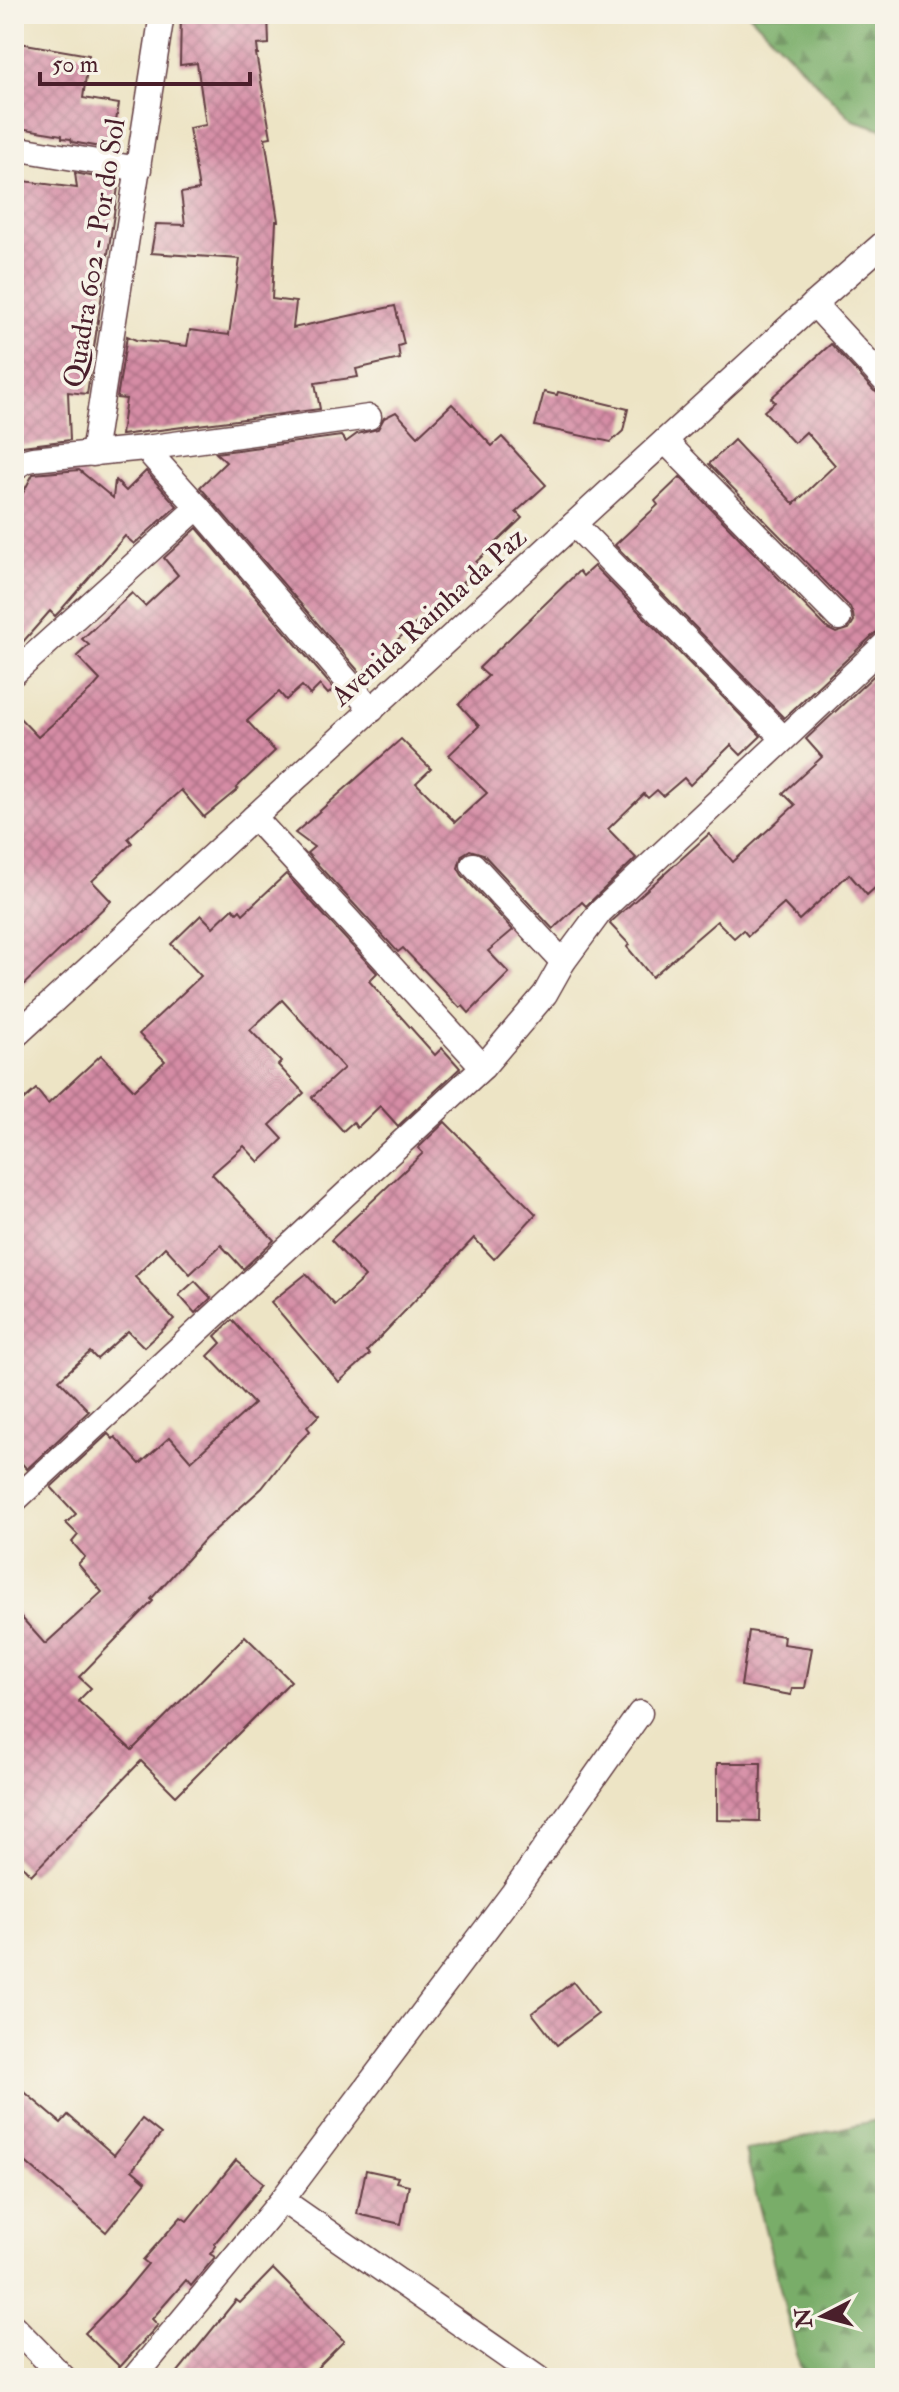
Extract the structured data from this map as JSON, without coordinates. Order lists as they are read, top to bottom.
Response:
{
  "streets": {
    "street": ["Quadra 602 - Por do Sol", "Avenida Rainha da Paz"]
  },
  "scale_bar": "50 m",
  "north": "left"
}
